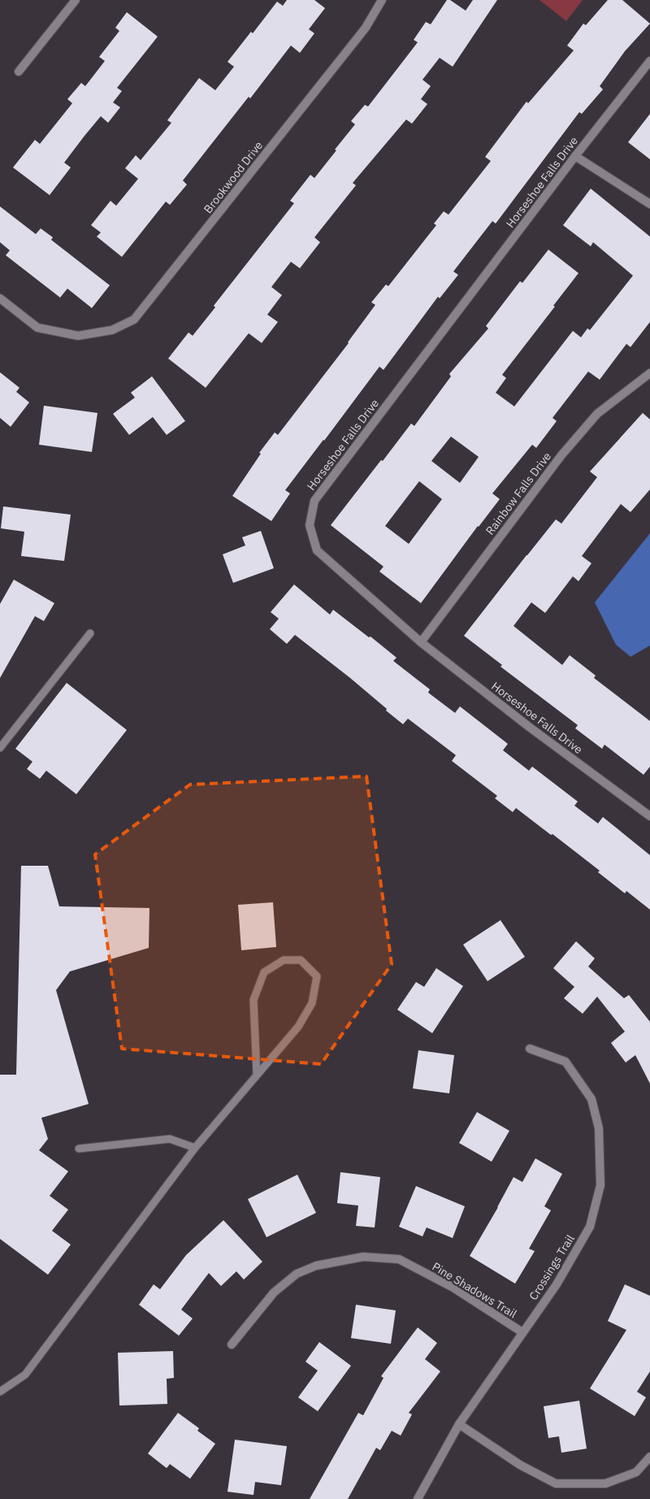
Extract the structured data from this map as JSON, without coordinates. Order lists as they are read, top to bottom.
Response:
{
  "streets": {
    "street": [
      "Brookwood Drive",
      "Horseshoe Falls Drive",
      "Rainbow Falls Drive",
      "Crossings Trail",
      "Pine Shadows Trail"
    ]
  },
  "crossings": [
    ["Horseshoe Falls Drive", "Rainbow Falls Drive"],
    ["Crossings Trail", "Pine Shadows Trail"]
  ]
}
